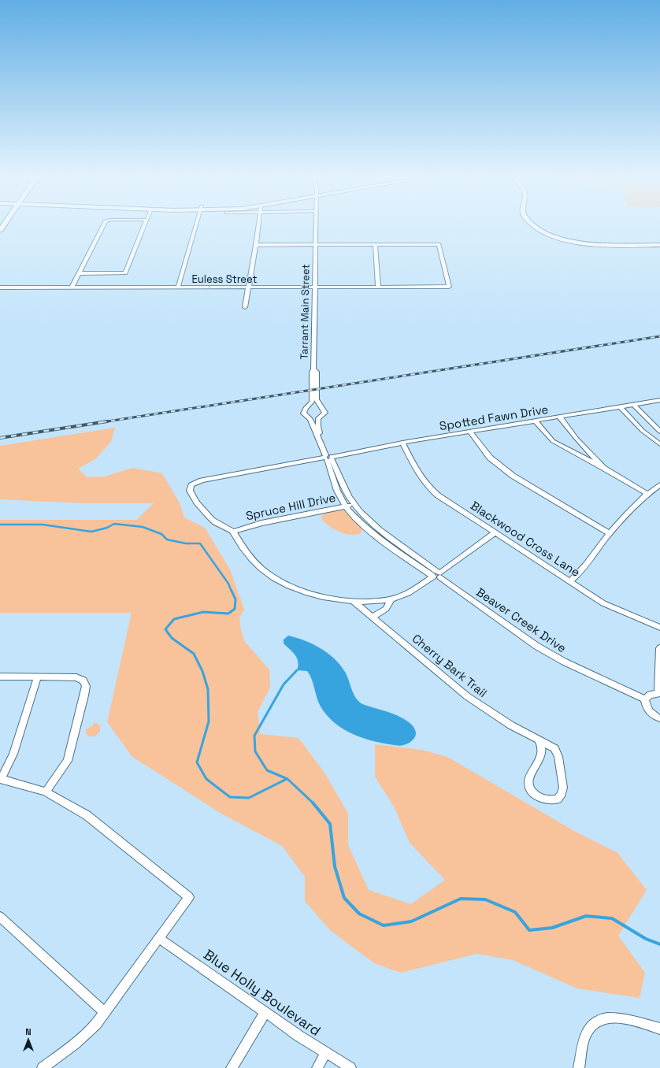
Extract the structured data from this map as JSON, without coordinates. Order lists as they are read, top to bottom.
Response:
{
  "streets": {
    "street": [
      "Euless Street",
      "Tarrant Main Street",
      "Spotted Fawn Drive",
      "Spruce Hill Drive",
      "Blackwood Cross Lane",
      "Beaver Creek Drive",
      "Cherry Bark Trail",
      "Blue Holly Boulevard"
    ]
  },
  "crossings": [
    ["Euless Street", "Tarrant Main Street"],
    ["Tarrant Main Street", "Beaver Creek Drive"],
    ["Spotted Fawn Drive", "Spruce Hill Drive"],
    ["Spotted Fawn Drive", "Blackwood Cross Lane"],
    ["Spotted Fawn Drive", "Beaver Creek Drive"],
    ["Spruce Hill Drive", "Beaver Creek Drive"]
  ],
  "north": "top"
}
